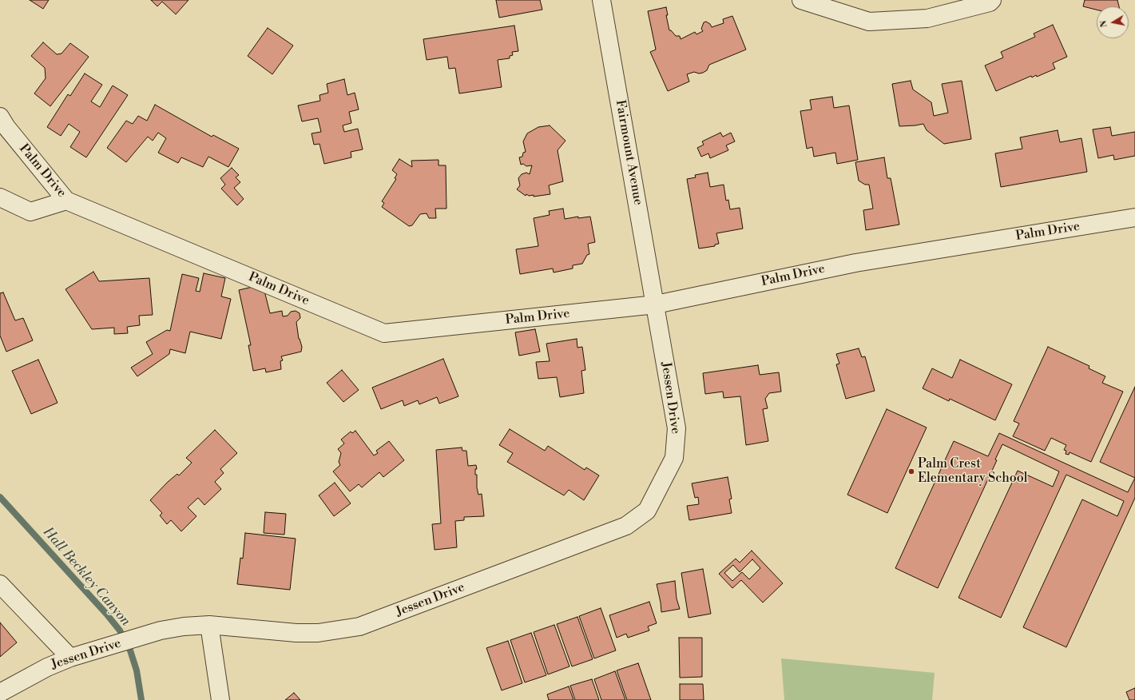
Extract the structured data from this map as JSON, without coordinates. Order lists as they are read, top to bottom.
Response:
{
  "streets": {
    "street": ["Fairmount Avenue", "Palm Drive", "Jessen Drive"]
  },
  "crossings": [
    ["Fairmount Avenue", "Palm Drive"],
    ["Fairmount Avenue", "Jessen Drive"],
    ["Palm Drive", "Jessen Drive"]
  ],
  "water": ["Hall Beckley Canyon"],
  "places": ["Palm Crest Elementary School"],
  "north": "left"
}
